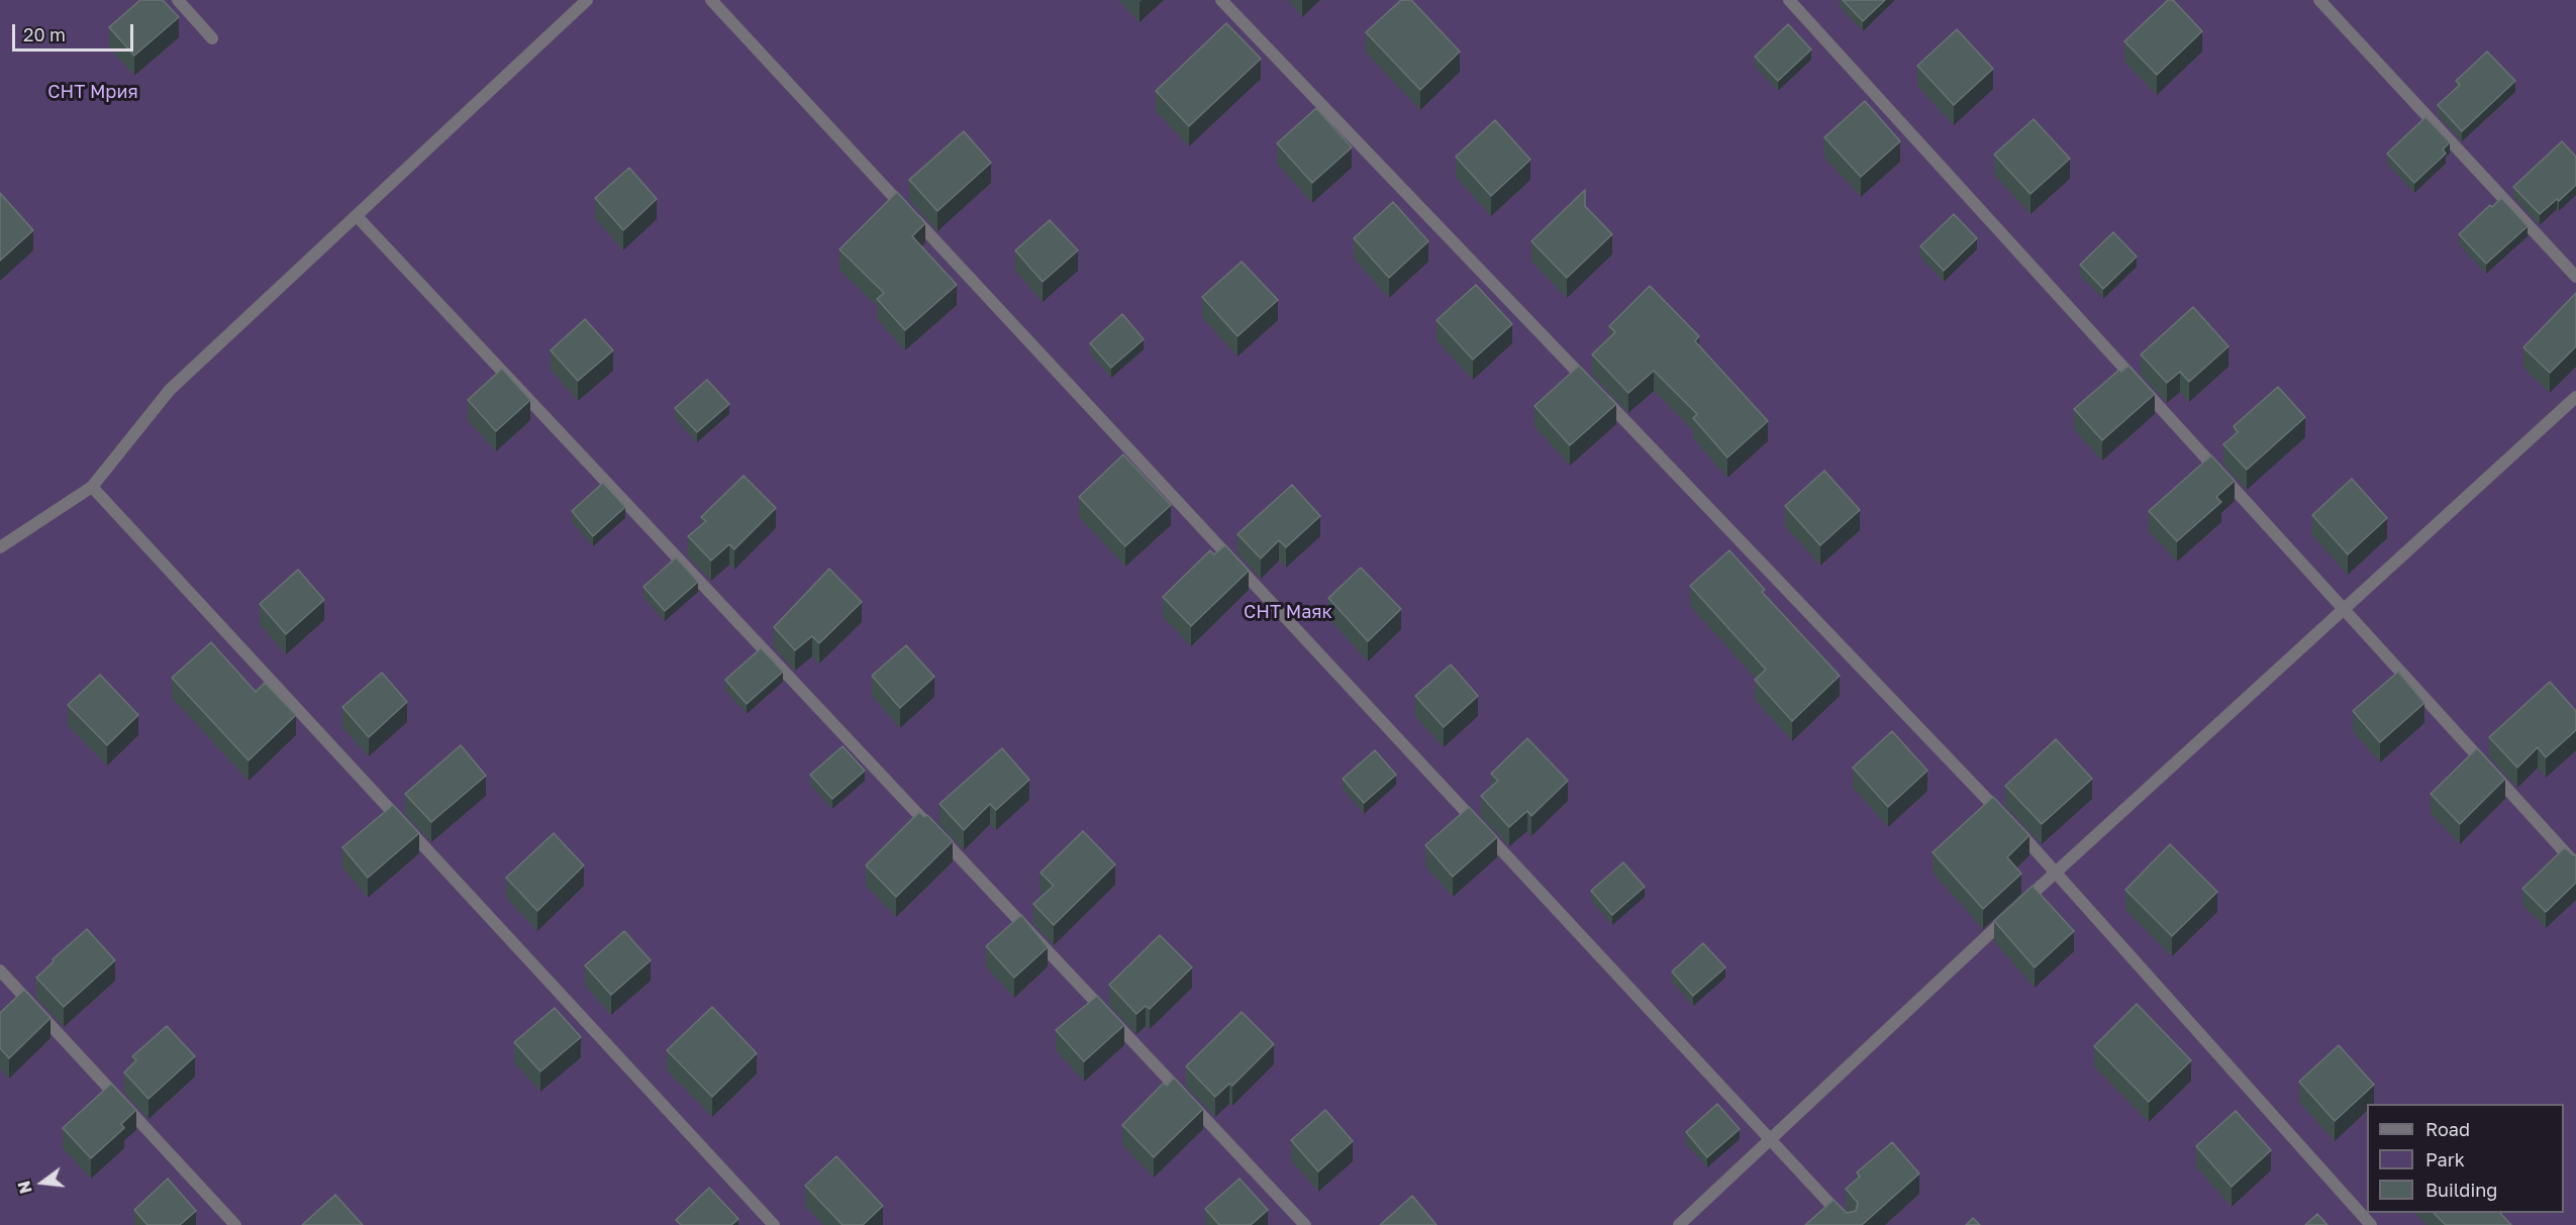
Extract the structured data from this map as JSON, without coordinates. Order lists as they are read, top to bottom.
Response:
{
  "parks": ["СНТ Мрия", "СНТ Маяк"],
  "legend": ["Road", "Park", "Building"],
  "scale_bar": "20 m",
  "north": "left"
}
